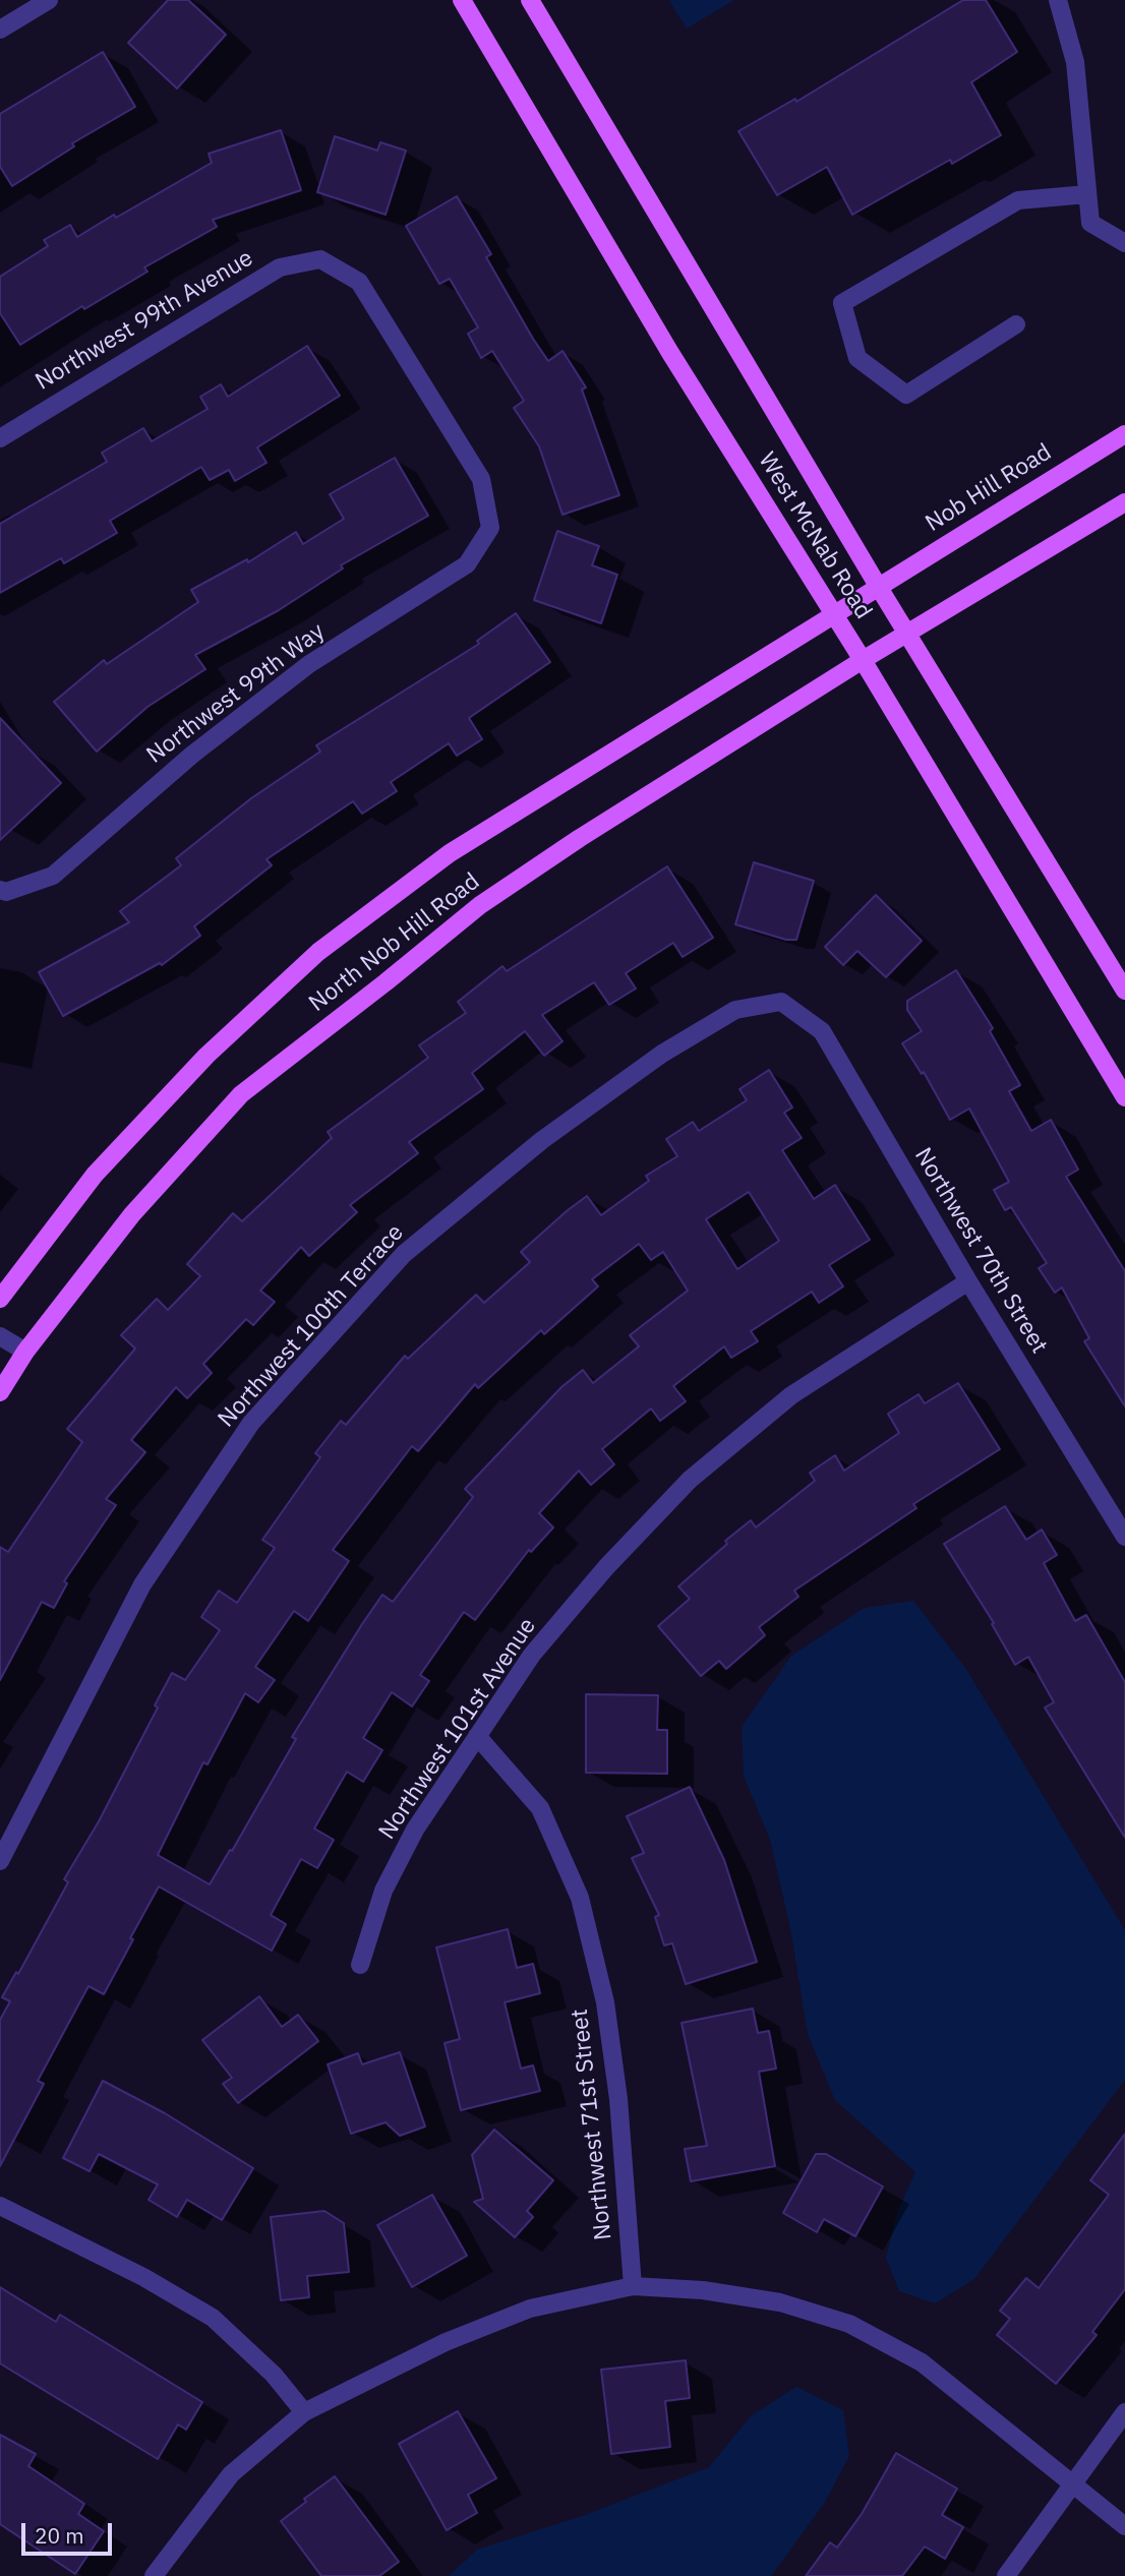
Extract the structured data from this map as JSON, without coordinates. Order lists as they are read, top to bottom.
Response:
{
  "streets": {
    "main road": ["Nob Hill Road", "West McNab Road", "North Nob Hill Road"],
    "street": [
      "Northwest 99th Avenue",
      "Northwest 99th Way",
      "Northwest 70th Street",
      "Northwest 100th Terrace",
      "Northwest 101st Avenue",
      "Northwest 71st Street"
    ]
  },
  "crossings": [
    ["Northwest 99th Avenue", "Northwest 99th Way"],
    ["Nob Hill Road", "West McNab Road"],
    ["Nob Hill Road", "North Nob Hill Road"],
    ["West McNab Road", "North Nob Hill Road"],
    ["Northwest 70th Street", "Northwest 100th Terrace"],
    ["Northwest 70th Street", "Northwest 101st Avenue"],
    ["Northwest 101st Avenue", "Northwest 71st Street"]
  ],
  "scale_bar": "20 m"
}
